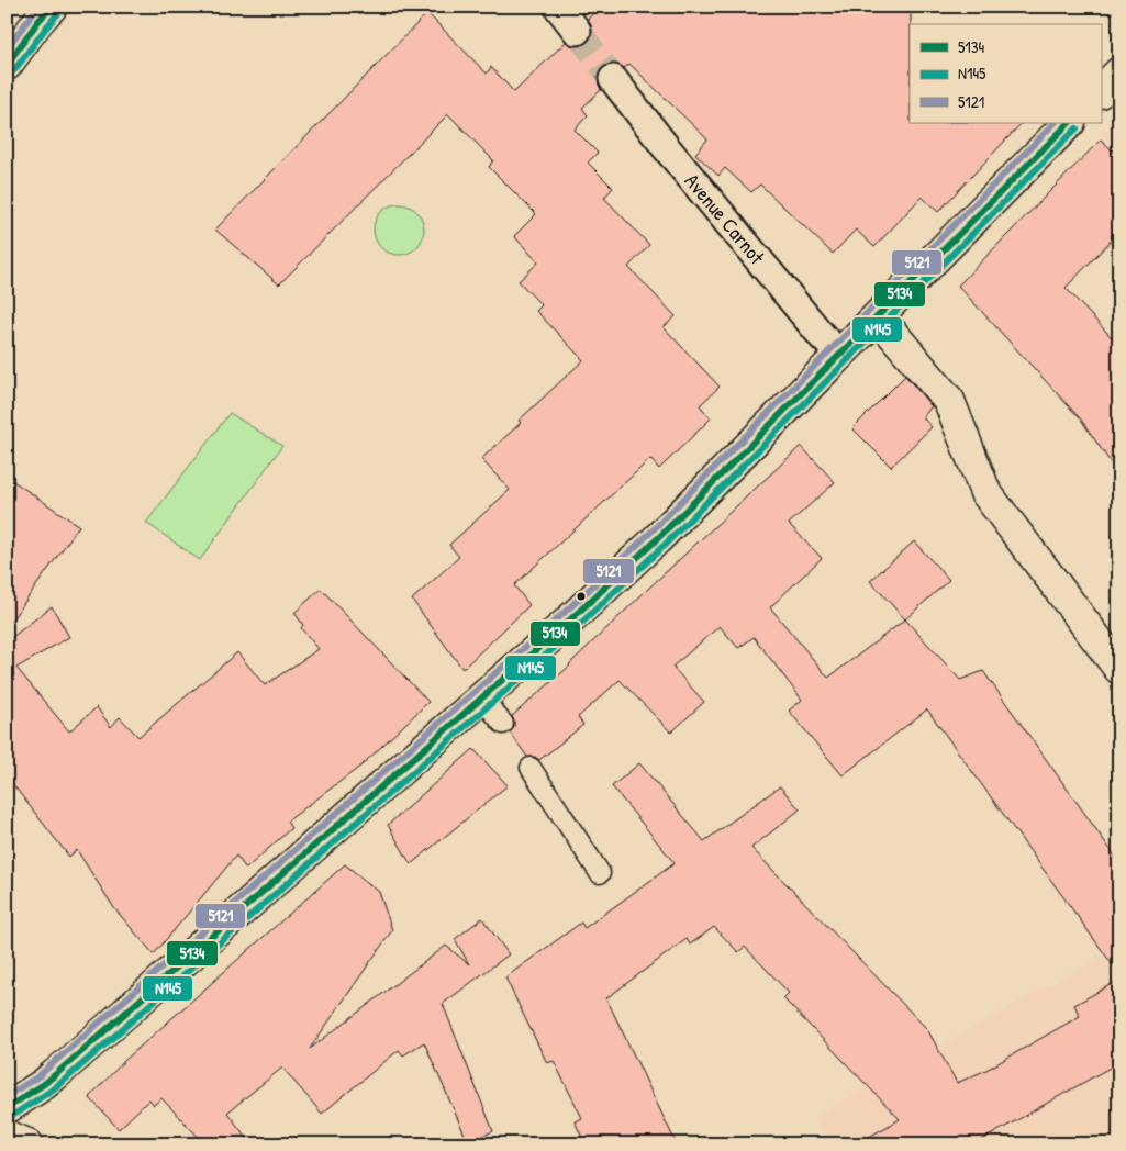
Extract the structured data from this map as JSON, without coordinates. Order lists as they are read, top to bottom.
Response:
{
  "streets": {
    "street": ["Avenue Carnot"]
  },
  "lines": ["transit line 5134", "transit line 5121", "transit line N145"],
  "legend": ["5134", "N145", "5121"]
}
